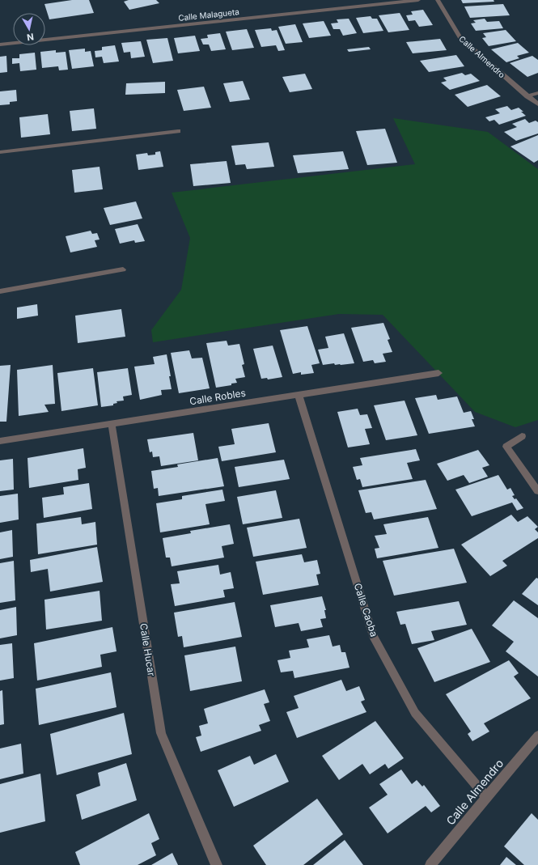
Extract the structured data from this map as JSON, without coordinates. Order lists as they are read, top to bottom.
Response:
{
  "streets": {
    "street": [
      "Calle Malagueta",
      "Calle Almendro",
      "Calle Robles",
      "Calle Caoba",
      "Calle Hucar"
    ]
  },
  "crossings": [
    ["Calle Almendro", "Calle Caoba"],
    ["Calle Robles", "Calle Caoba"],
    ["Calle Robles", "Calle Hucar"]
  ],
  "north": "bottom"
}
